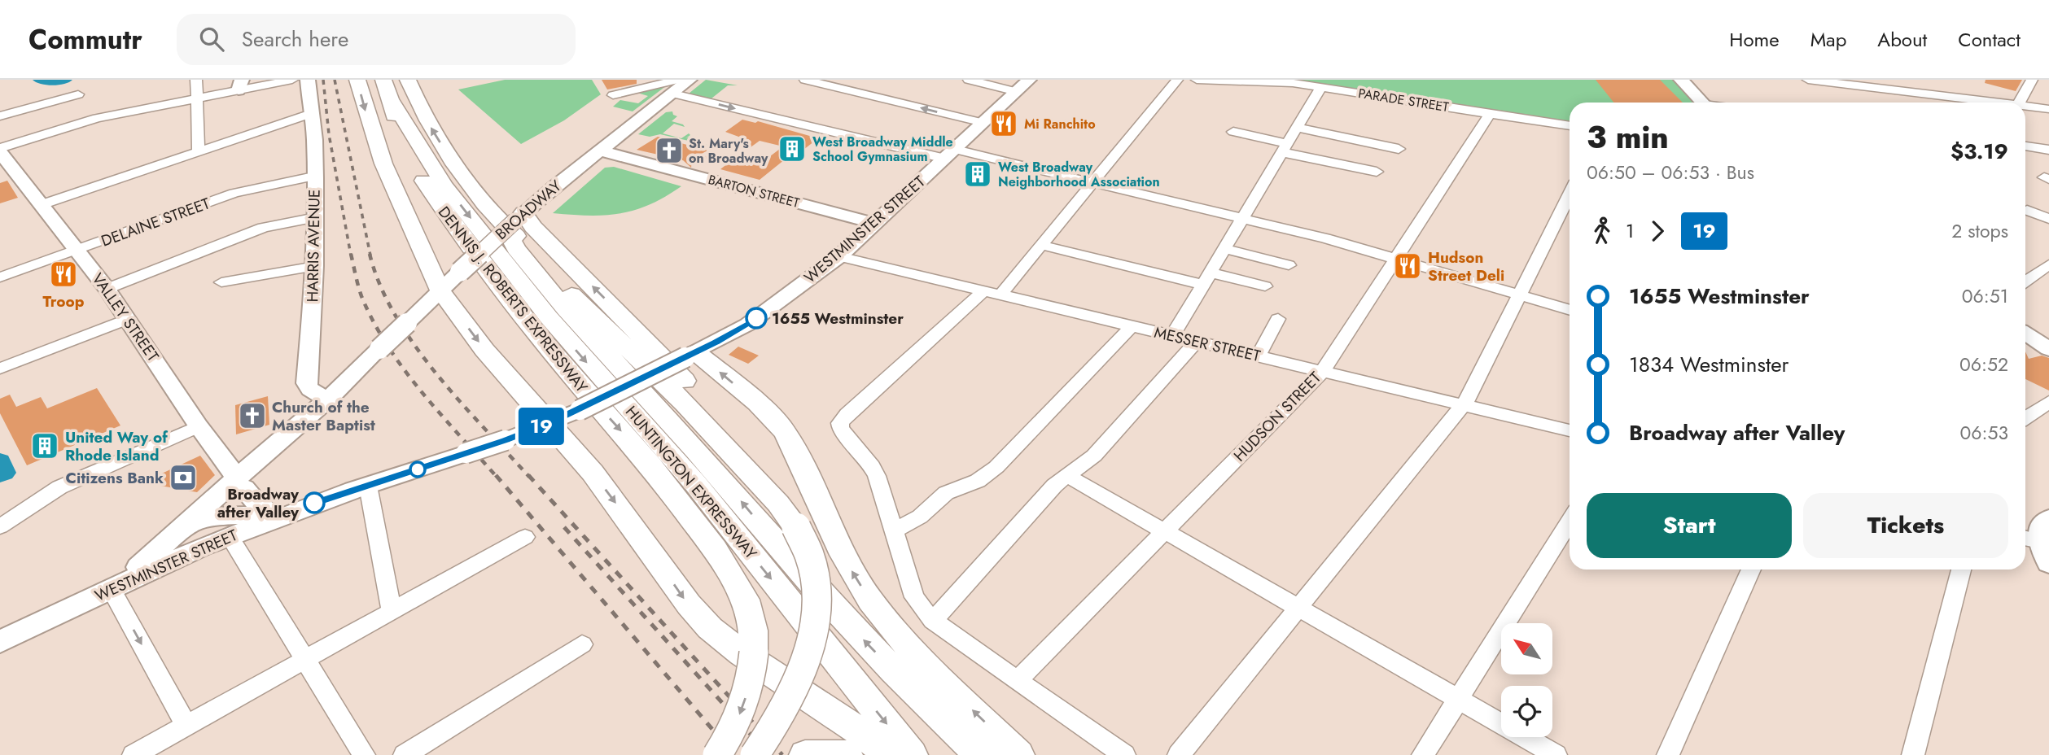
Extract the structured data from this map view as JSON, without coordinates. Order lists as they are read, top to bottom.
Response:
{
  "streets": {
    "highway": ["DENNIS J. ROBERTS EXPRESSWAY", "HUNTINGTON EXPRESSWAY"],
    "main road": [
      "BARTON STREET",
      "BROADWAY",
      "WESTMINSTER STREET",
      "HARRIS AVENUE",
      "VALLEY STREET"
    ],
    "street": [
      "PARADE STREET",
      "DELAINE STREET",
      "MESSER STREET",
      "HUDSON STREET"
    ]
  },
  "crossings": [
    ["PARADE STREET", "HUDSON STREET"],
    ["BARTON STREET", "BROADWAY"],
    ["BARTON STREET", "WESTMINSTER STREET"],
    ["BROADWAY", "WESTMINSTER STREET"],
    ["BROADWAY", "HARRIS AVENUE"],
    ["BROADWAY", "VALLEY STREET"],
    ["BROADWAY", "HUNTINGTON EXPRESSWAY"],
    ["DELAINE STREET", "HARRIS AVENUE"],
    ["DELAINE STREET", "VALLEY STREET"],
    ["WESTMINSTER STREET", "VALLEY STREET"],
    ["WESTMINSTER STREET", "MESSER STREET"],
    ["DENNIS J. ROBERTS EXPRESSWAY", "HUNTINGTON EXPRESSWAY"],
    ["MESSER STREET", "HUDSON STREET"]
  ],
  "places": {
    "restaurant": ["Mi Ranchito", "Hudson Street Deli", "Troop"],
    "building": ["West Broadway Middle School Gymnasium", "West Broadway Neighborhood Association", "United Way of Rhode Island"],
    "church": ["St. Mary's on Broadway", "Church of the Master Baptist"],
    "other": ["1655 Westminster", "Broadway after Valley"],
    "bank": ["Citizens Bank"]
  },
  "lines": ["bus line 19"],
  "north": "top left",
  "page": {
    "header": "Commutr",
    "search": "Search here",
    "nav": [
      "Home",
      "Map",
      "About",
      "Contact"
    ],
    "on_map": "19",
    "heading": ["3 min", "06:50 – 06:53 · Bus", "$3.19"],
    "legs": ["1", "19", "2 stops"],
    "list": [
      {
        "name": "1655 Westminster",
        "value": "06:51"
      },
      {
        "name": "1834 Westminster",
        "value": "06:52"
      },
      {
        "name": "Broadway after Valley",
        "value": "06:53"
      }
    ],
    "buttons": ["Start", "Tickets"]
  }
}
